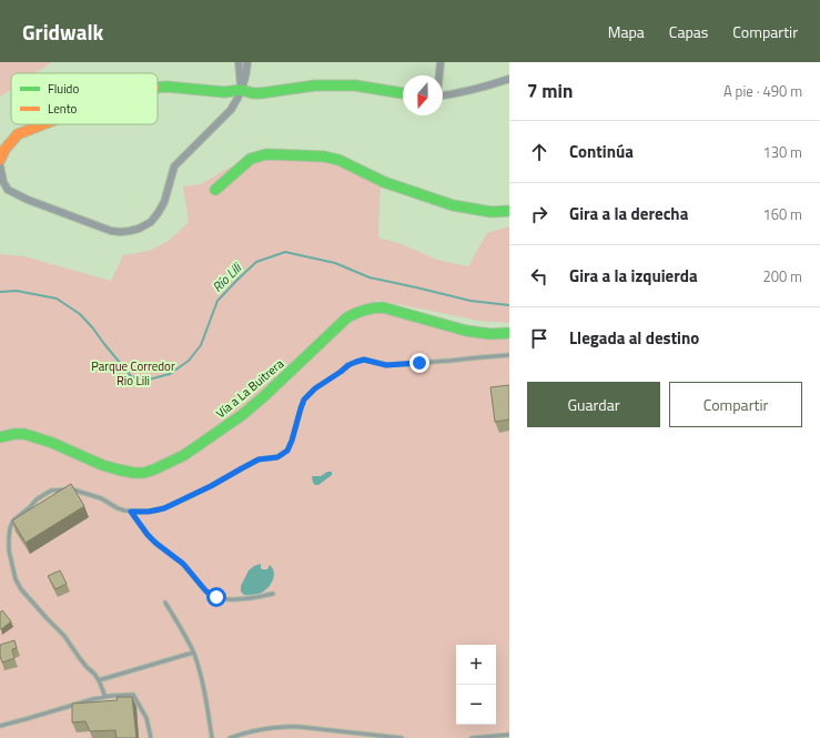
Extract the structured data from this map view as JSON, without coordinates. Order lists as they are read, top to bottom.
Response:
{
  "streets": {
    "street": ["Vía a La Buitrera"]
  },
  "water": ["Río Lili"],
  "parks": ["Parque Corredor Rio Lili"],
  "legend": ["Fluido", "Lento"],
  "north": "bottom",
  "page": {
    "header": "Gridwalk",
    "nav": ["Mapa", "Capas", "Compartir"],
    "heading": ["7 min", "A pie · 490 m"],
    "list": [
      ["Continúa", "130 m"],
      ["Gira a la derecha", "160 m"],
      ["Gira a la izquierda", "200 m"],
      "Llegada al destino"
    ],
    "buttons": ["Guardar", "Compartir"],
    "map_buttons": ["+", "−"]
  }
}
